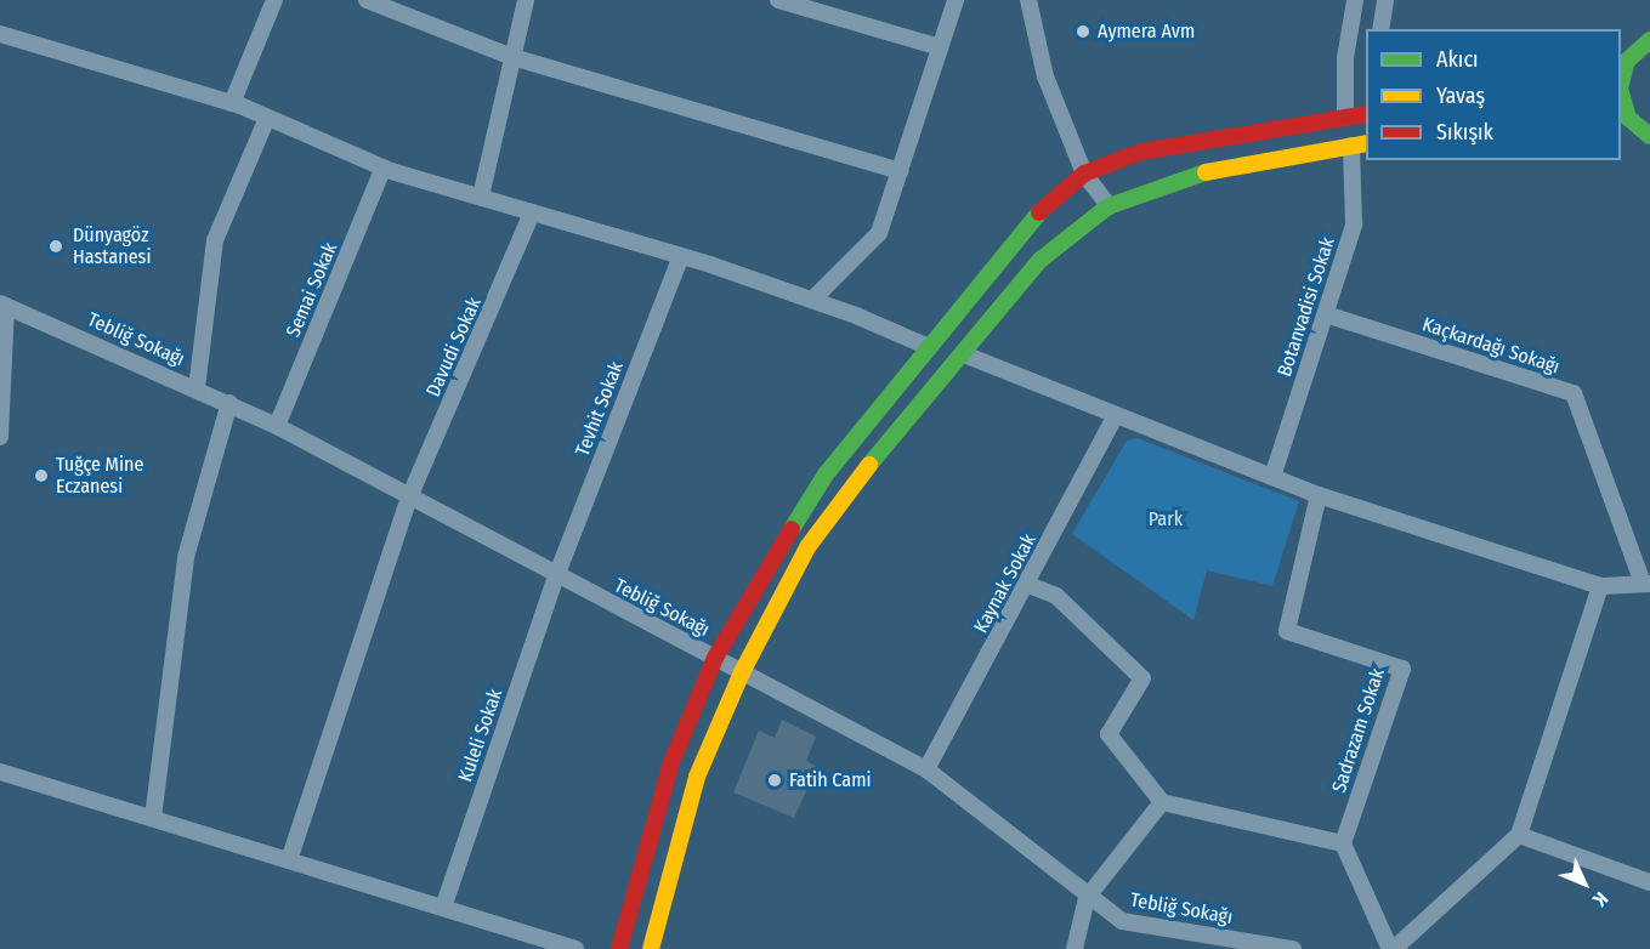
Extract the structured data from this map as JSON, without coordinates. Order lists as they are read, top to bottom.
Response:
{
  "streets": {
    "street": [
      "Semai Sokak",
      "Botanvadisi Sokak",
      "Tebliğ Sokağı",
      "Kaçkardağı Sokağı",
      "Davudi Sokak",
      "Tevhit Sokak",
      "Kaynak Sokak",
      "Sadrazam Sokak",
      "Kuleli Sokak"
    ]
  },
  "crossings": [
    ["Semai Sokak", "Tebliğ Sokağı"],
    ["Botanvadisi Sokak", "Kaçkardağı Sokağı"],
    ["Tebliğ Sokağı", "Davudi Sokak"],
    ["Tebliğ Sokağı", "Tevhit Sokak"],
    ["Tebliğ Sokağı", "Kaynak Sokak"],
    ["Tebliğ Sokağı", "Kuleli Sokak"],
    ["Tevhit Sokak", "Kuleli Sokak"]
  ],
  "parks": ["Park"],
  "places": [
    "Aymera Avm",
    "Dünyagöz Hastanesi",
    "Tuğçe Mine Eczanesi",
    "Fatih Cami"
  ],
  "legend": ["Akıcı", "Yavaş", "Sıkışık"],
  "north": "bottom right"
}
